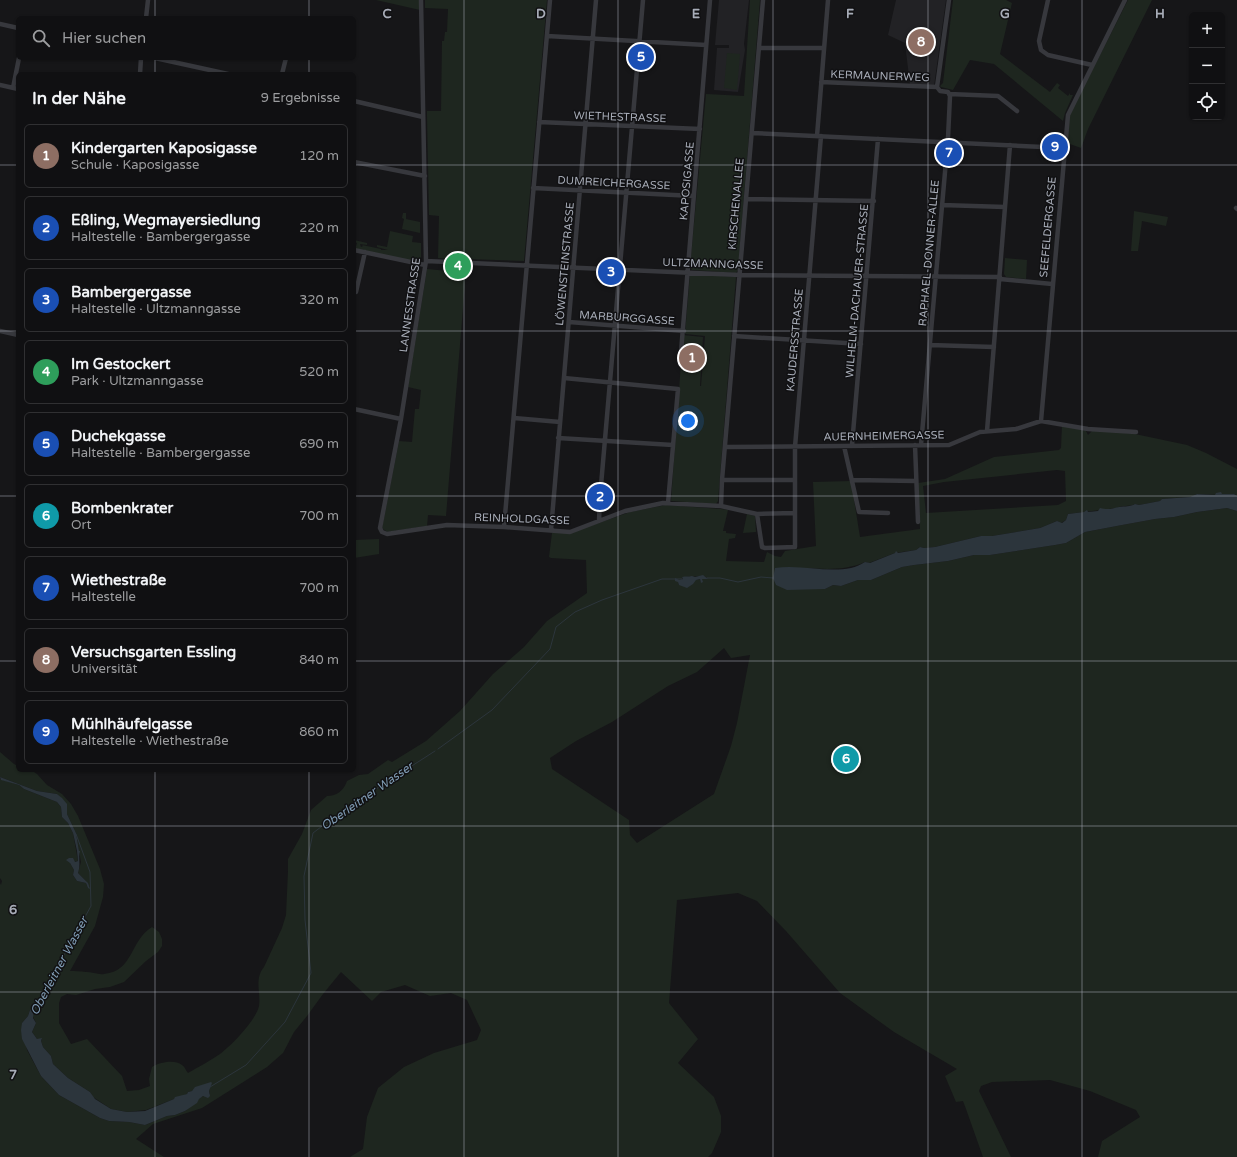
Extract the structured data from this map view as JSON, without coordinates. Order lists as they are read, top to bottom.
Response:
{
  "streets": {
    "street": [
      "KERMAUNERWEG",
      "WIETHESTRASSE",
      "KAPOSIGASSE",
      "DUMREICHERGASSE",
      "KIRSCHENALLEE",
      "SEEFELDERGASSE",
      "RAPHAEL-DONNER-ALLEE",
      "LÖWENSTEINSTRASSE",
      "ULTZMANNGASSE",
      "WILHELM-DACHAUER-STRASSE",
      "LANNESSTRASSE",
      "MARBURGGASSE",
      "KAUDERSSTRASSE",
      "AUERNHEIMERGASSE",
      "REINHOLDGASSE"
    ]
  },
  "crossings": [
    ["KERMAUNERWEG", "KAUDERSSTRASSE"],
    ["WIETHESTRASSE", "KAPOSIGASSE"],
    ["WIETHESTRASSE", "LÖWENSTEINSTRASSE"],
    ["KAPOSIGASSE", "DUMREICHERGASSE"],
    ["KAPOSIGASSE", "ULTZMANNGASSE"],
    ["KAPOSIGASSE", "MARBURGGASSE"],
    ["DUMREICHERGASSE", "LÖWENSTEINSTRASSE"],
    ["KIRSCHENALLEE", "ULTZMANNGASSE"],
    ["KIRSCHENALLEE", "AUERNHEIMERGASSE"],
    ["KIRSCHENALLEE", "REINHOLDGASSE"],
    ["SEEFELDERGASSE", "ULTZMANNGASSE"],
    ["SEEFELDERGASSE", "AUERNHEIMERGASSE"],
    ["RAPHAEL-DONNER-ALLEE", "ULTZMANNGASSE"],
    ["RAPHAEL-DONNER-ALLEE", "AUERNHEIMERGASSE"],
    ["LÖWENSTEINSTRASSE", "ULTZMANNGASSE"],
    ["LÖWENSTEINSTRASSE", "MARBURGGASSE"],
    ["LÖWENSTEINSTRASSE", "REINHOLDGASSE"],
    ["ULTZMANNGASSE", "WILHELM-DACHAUER-STRASSE"],
    ["ULTZMANNGASSE", "LANNESSTRASSE"],
    ["ULTZMANNGASSE", "KAUDERSSTRASSE"],
    ["WILHELM-DACHAUER-STRASSE", "AUERNHEIMERGASSE"],
    ["LANNESSTRASSE", "REINHOLDGASSE"],
    ["KAUDERSSTRASSE", "AUERNHEIMERGASSE"],
    ["KAUDERSSTRASSE", "REINHOLDGASSE"]
  ],
  "water": ["Oberleitner Wasser"],
  "page": {
    "map_buttons": ["+", "−"],
    "search": "Hier suchen",
    "pins": [
      "8",
      "5",
      "9",
      "7",
      "4",
      "3",
      "1",
      "2",
      "6"
    ],
    "heading": ["In der Nähe", "9 Ergebnisse"],
    "list": [
      {
        "mark": "1",
        "name": "Kindergarten Kaposigasse",
        "note": "Schule · Kaposigasse",
        "value": "120 m"
      },
      {
        "mark": "2",
        "name": "Eßling, Wegmayersiedlung",
        "note": "Haltestelle · Bambergergasse",
        "value": "220 m"
      },
      {
        "mark": "3",
        "name": "Bambergergasse",
        "note": "Haltestelle · Ultzmanngasse",
        "value": "320 m"
      },
      {
        "mark": "4",
        "name": "Im Gestockert",
        "note": "Park · Ultzmanngasse",
        "value": "520 m"
      },
      {
        "mark": "5",
        "name": "Duchekgasse",
        "note": "Haltestelle · Bambergergasse",
        "value": "690 m"
      },
      {
        "mark": "6",
        "name": "Bombenkrater",
        "note": "Ort",
        "value": "700 m"
      },
      {
        "mark": "7",
        "name": "Wiethestraße",
        "note": "Haltestelle",
        "value": "700 m"
      },
      {
        "mark": "8",
        "name": "Versuchsgarten Essling",
        "note": "Universität",
        "value": "840 m"
      },
      {
        "mark": "9",
        "name": "Mühlhäufelgasse",
        "note": "Haltestelle · Wiethestraße",
        "value": "860 m"
      }
    ]
  },
  "grid": {
    "columns": [
      "C",
      "D",
      "E",
      "F",
      "G",
      "H"
    ],
    "rows": ["6", "7"]
  }
}
